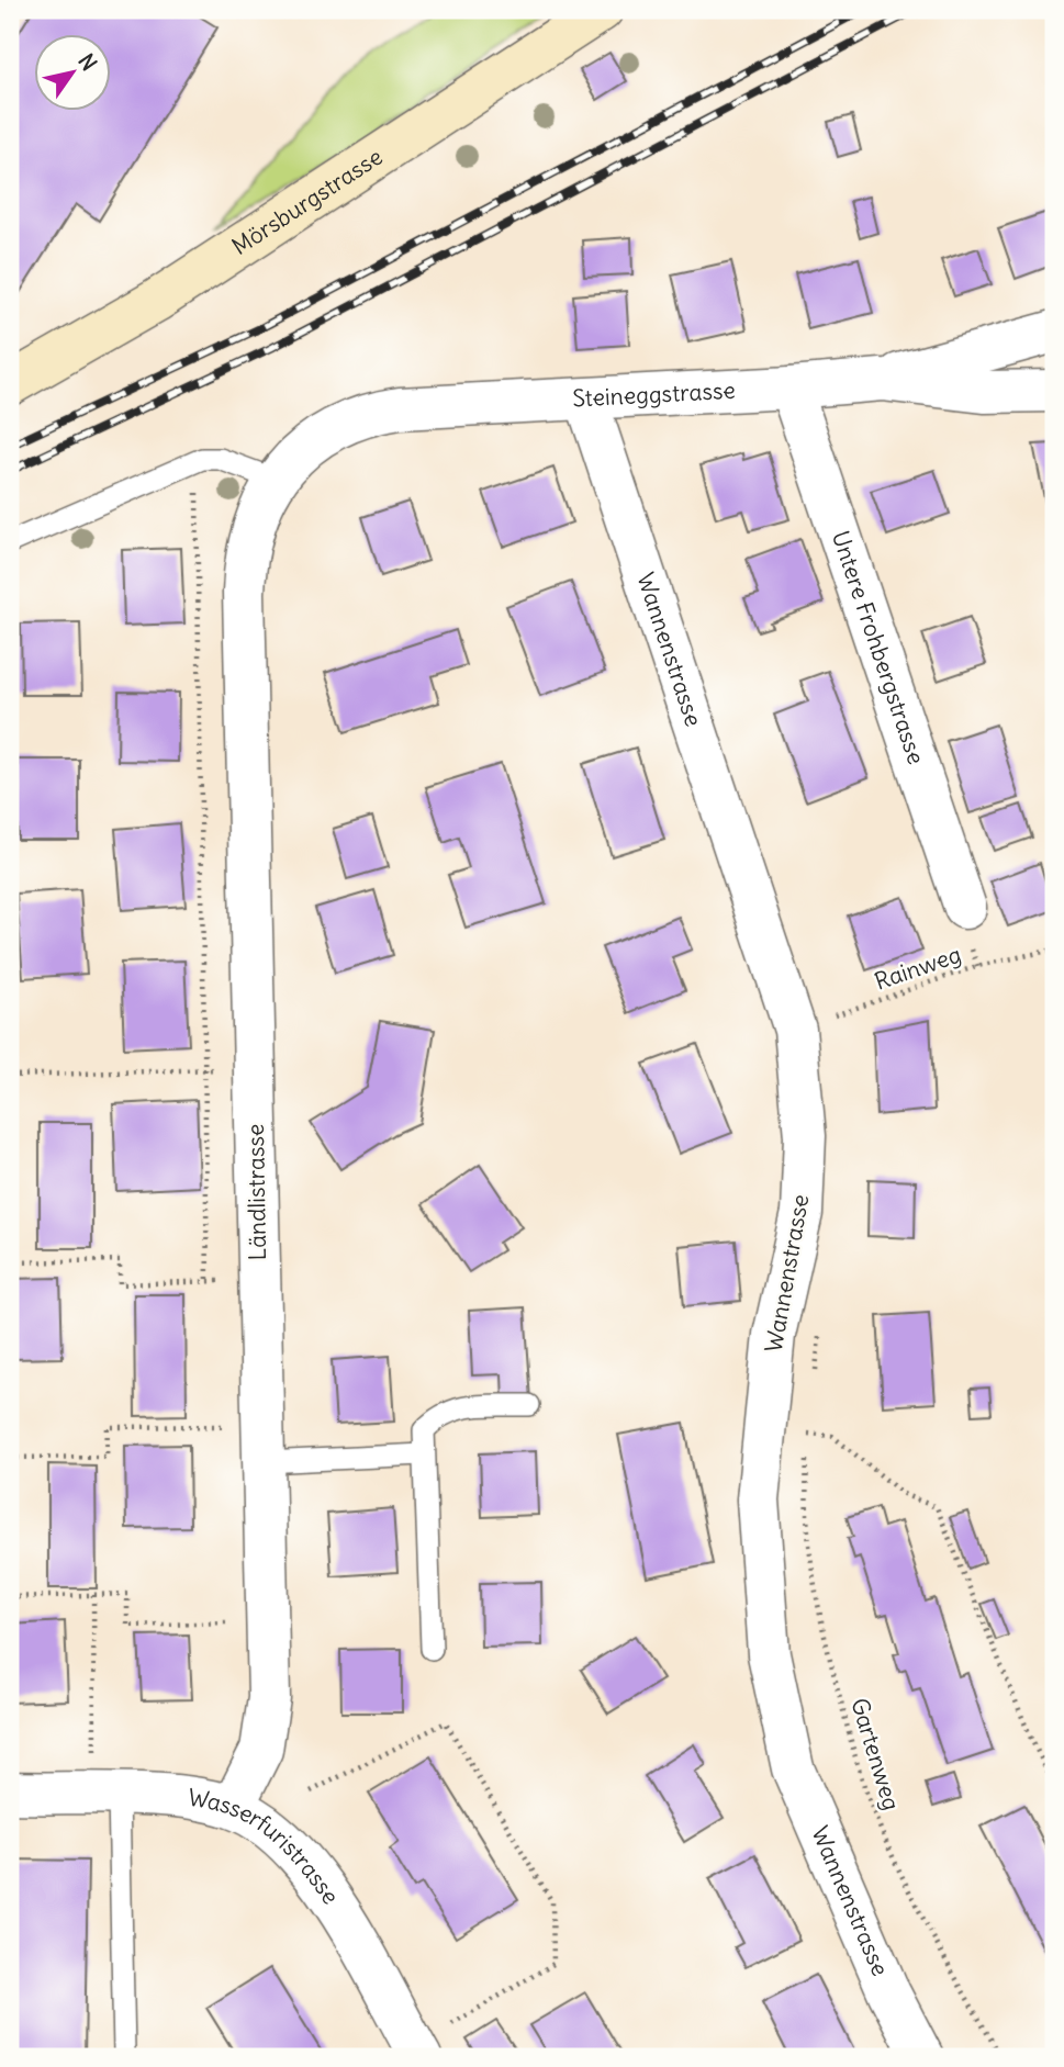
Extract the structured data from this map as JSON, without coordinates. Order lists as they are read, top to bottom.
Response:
{
  "streets": {
    "street": [
      "Mörsburgstrasse",
      "Steineggstrasse",
      "Untere Frohbergstrasse",
      "Wannenstrasse",
      "Ländlistrasse",
      "Wasserfuristrasse"
    ],
    "path": ["Rainweg", "Gartenweg"]
  },
  "crossings": [
    ["Steineggstrasse", "Untere Frohbergstrasse"],
    ["Steineggstrasse", "Wannenstrasse"],
    ["Steineggstrasse", "Ländlistrasse"],
    ["Wannenstrasse", "Rainweg"],
    ["Ländlistrasse", "Wasserfuristrasse"]
  ],
  "north": "top right"
}
